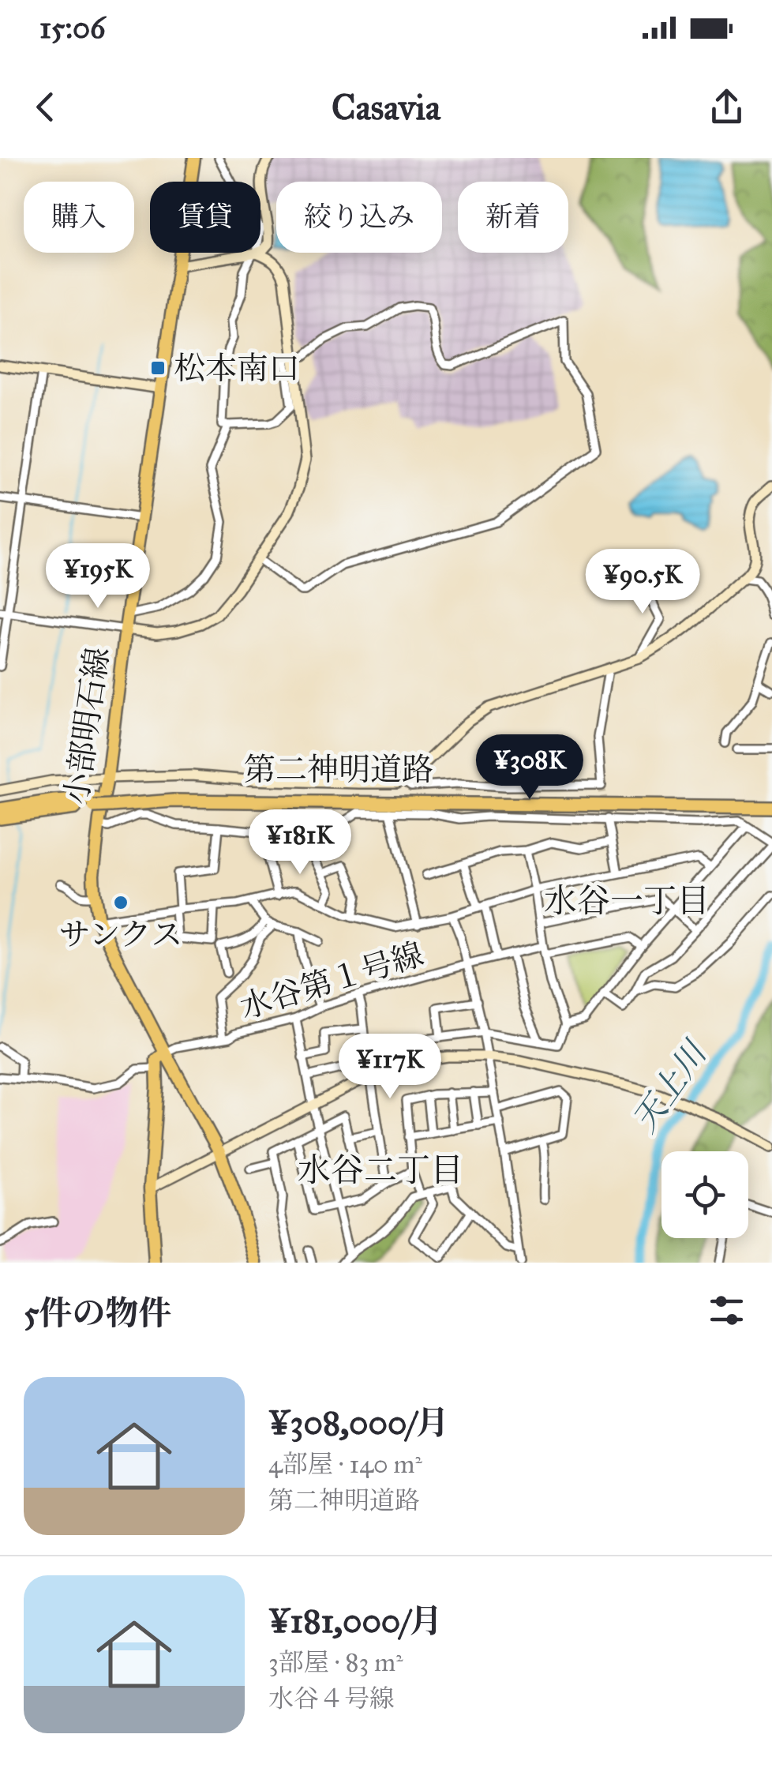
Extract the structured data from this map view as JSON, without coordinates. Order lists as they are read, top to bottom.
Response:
{
  "streets": {
    "highway": ["第二神明道路"],
    "main road": ["小部明石線"],
    "street": ["水谷第１号線"]
  },
  "crossings": [
    ["小部明石線", "水谷第１号線"]
  ],
  "districts": ["水谷一丁目", "水谷二丁目"],
  "water": ["天上川"],
  "places": {
    "transit": ["松本南口"],
    "other": ["サンクス"]
  },
  "page": {
    "status": "15:06",
    "header": "Casavia",
    "chip": [
      "購入",
      "賃貸",
      "絞り込み",
      "新着"
    ],
    "price": [
      "¥195K",
      "¥90.5K",
      "¥308K",
      "¥181K",
      "¥117K"
    ],
    "heading": "5件の物件",
    "list": [
      {
        "name": "¥308,000/月",
        "note": "4部屋 · 140 m² · 第二神明道路"
      },
      {
        "name": "¥181,000/月",
        "note": "3部屋 · 83 m² · 水谷４号線"
      }
    ]
  }
}
